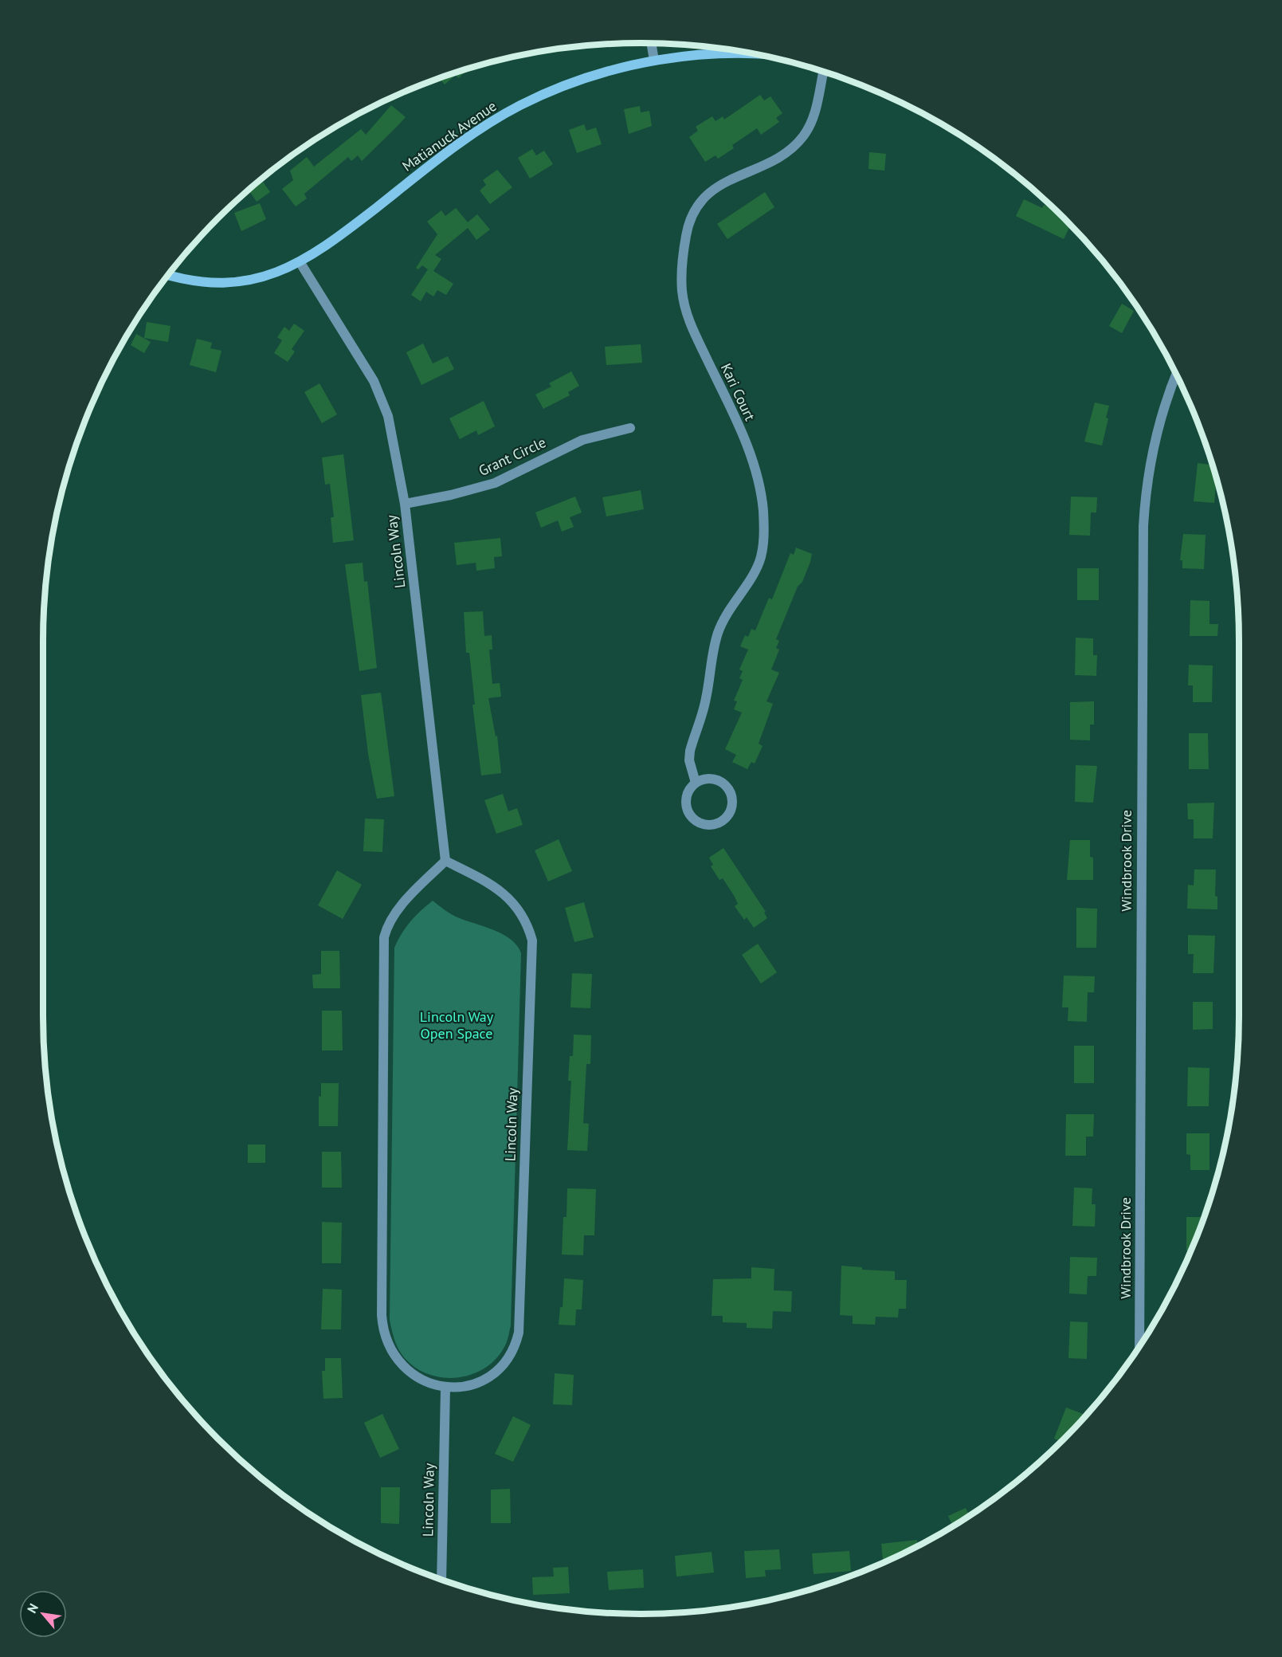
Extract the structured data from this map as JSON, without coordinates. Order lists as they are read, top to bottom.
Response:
{
  "streets": {
    "street": [
      "Matianuck Avenue",
      "Kari Court",
      "Grant Circle",
      "Lincoln Way",
      "Windbrook Drive"
    ]
  },
  "crossings": [
    ["Matianuck Avenue", "Lincoln Way"],
    ["Grant Circle", "Lincoln Way"]
  ],
  "parks": ["Lincoln Way Open Space"],
  "north": "top left"
}
